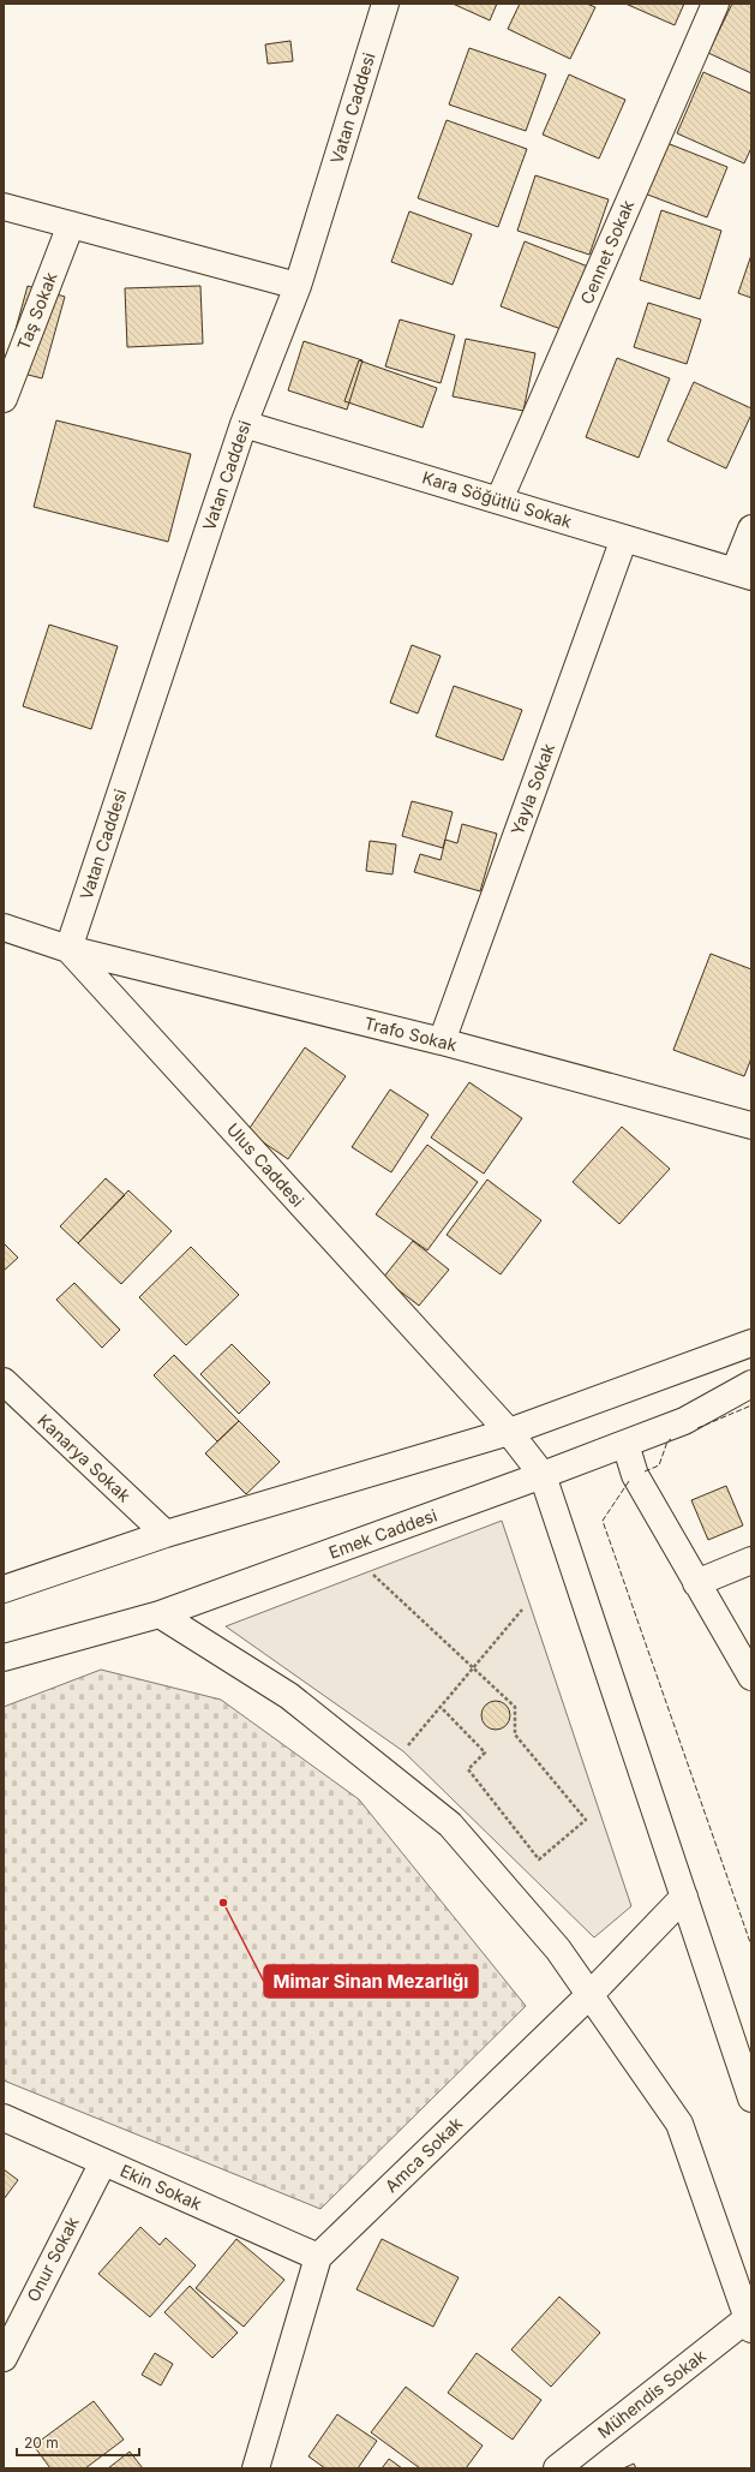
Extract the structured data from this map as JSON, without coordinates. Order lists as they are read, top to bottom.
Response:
{
  "streets": {
    "street": [
      "Vatan Caddesi",
      "Cennet Sokak",
      "Taş Sokak",
      "Kara Söğütlü Sokak",
      "Yayla Sokak",
      "Trafo Sokak",
      "Ulus Caddesi",
      "Kanarya Sokak",
      "Emek Caddesi",
      "Amca Sokak",
      "Ekin Sokak",
      "Onur Sokak",
      "Mühendis Sokak"
    ]
  },
  "crossings": [
    ["Vatan Caddesi", "Kara Söğütlü Sokak"],
    ["Vatan Caddesi", "Trafo Sokak"],
    ["Vatan Caddesi", "Ulus Caddesi"],
    ["Cennet Sokak", "Kara Söğütlü Sokak"],
    ["Kara Söğütlü Sokak", "Yayla Sokak"],
    ["Yayla Sokak", "Trafo Sokak"],
    ["Trafo Sokak", "Ulus Caddesi"],
    ["Ulus Caddesi", "Emek Caddesi"],
    ["Ulus Caddesi", "Amca Sokak"],
    ["Amca Sokak", "Ekin Sokak"],
    ["Ekin Sokak", "Onur Sokak"]
  ],
  "places": ["Mimar Sinan Mezarlığı"],
  "scale_bar": "20 m"
}
